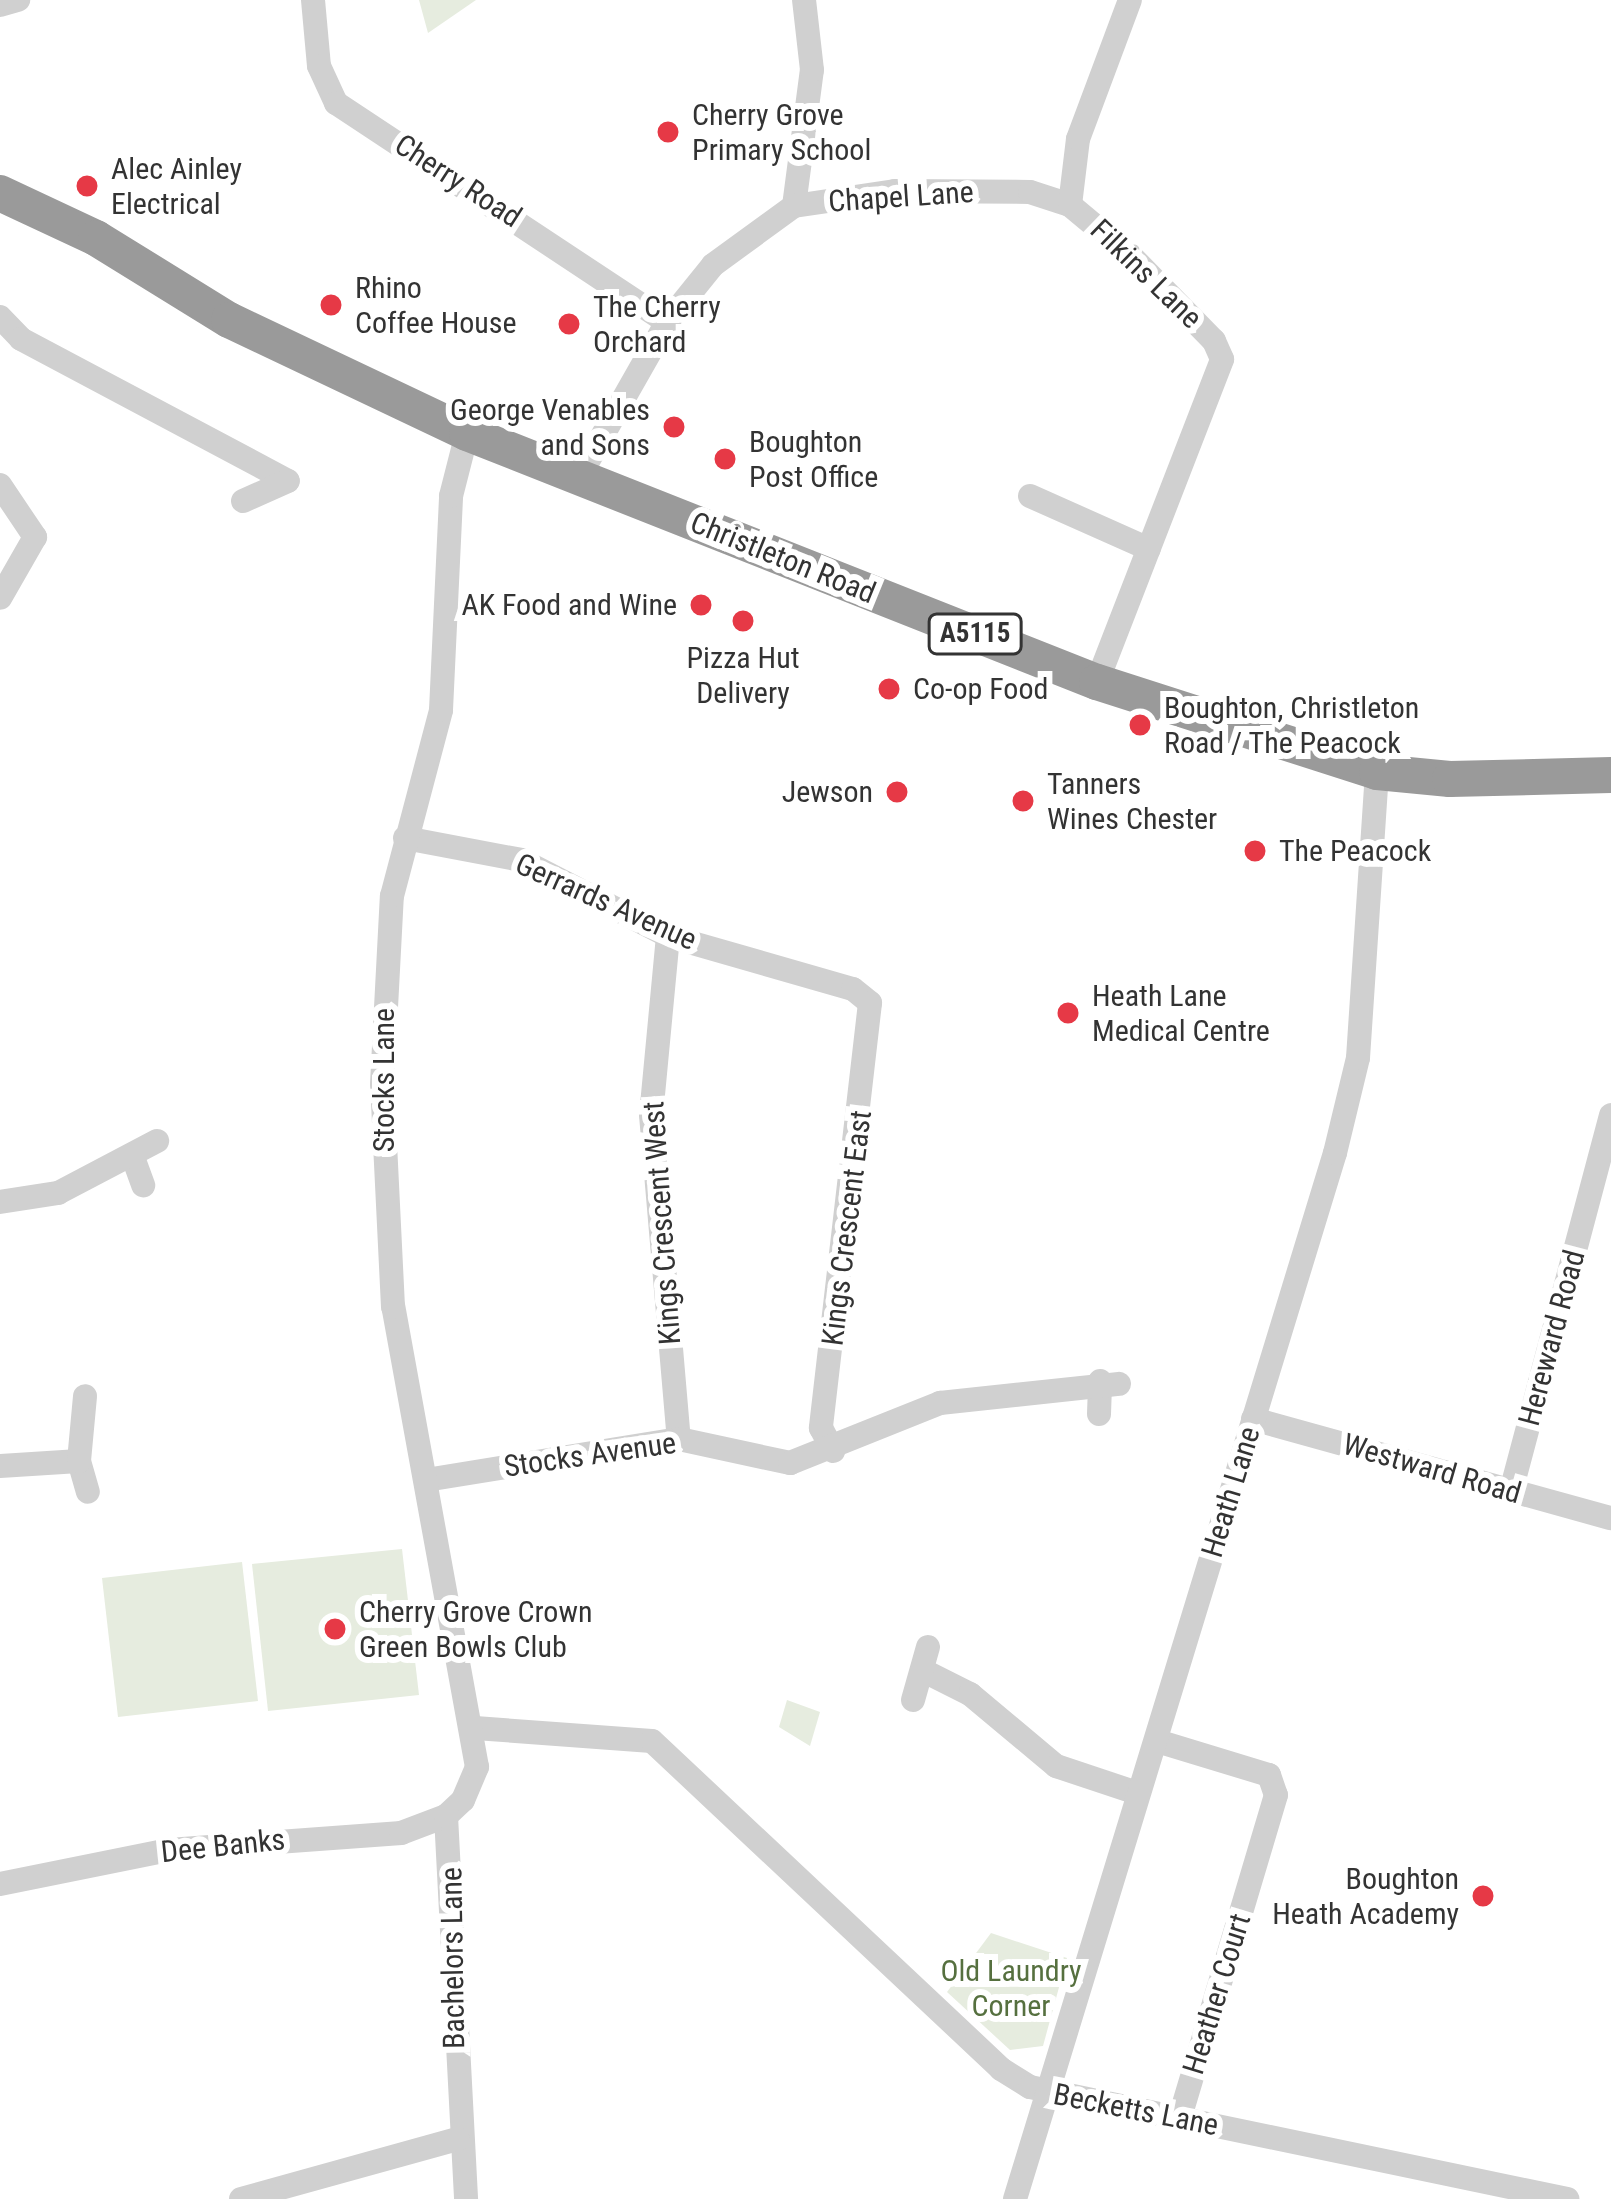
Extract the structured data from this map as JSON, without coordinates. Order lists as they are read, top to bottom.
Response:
{
  "streets": {
    "highway": ["Christleton Road", "A5115"],
    "street": [
      "Cherry Road",
      "Chapel Lane",
      "Filkins Lane",
      "Gerrards Avenue",
      "Stocks Lane",
      "Kings Crescent West",
      "Kings Crescent East",
      "Hereward Road",
      "Stocks Avenue",
      "Westward Road",
      "Heath Lane",
      "Dee Banks",
      "Bachelors Lane",
      "Heather Court",
      "Becketts Lane"
    ]
  },
  "crossings": [
    ["Cherry Road", "Chapel Lane"],
    ["Chapel Lane", "Filkins Lane"],
    ["Chapel Lane", "Christleton Road"],
    ["Filkins Lane", "Christleton Road"],
    ["Christleton Road", "Stocks Lane"],
    ["Christleton Road", "Heath Lane"],
    ["Gerrards Avenue", "Stocks Lane"],
    ["Gerrards Avenue", "Kings Crescent West"],
    ["Gerrards Avenue", "Kings Crescent East"],
    ["Stocks Lane", "Stocks Avenue"],
    ["Stocks Lane", "Becketts Lane"],
    ["Kings Crescent West", "Stocks Avenue"],
    ["Kings Crescent East", "Stocks Avenue"],
    ["Hereward Road", "Westward Road"],
    ["Westward Road", "Heath Lane"],
    ["Heath Lane", "Heather Court"],
    ["Heath Lane", "Becketts Lane"],
    ["Dee Banks", "Bachelors Lane"],
    ["Heather Court", "Becketts Lane"]
  ],
  "parks": ["Old Laundry Corner"],
  "places": [
    "Cherry Grove Primary School",
    "Alec Ainley Electrical",
    "Rhino Coffee House",
    "The Cherry Orchard",
    "George Venables and Sons",
    "Boughton Post Office",
    "AK Food and Wine",
    "Pizza Hut Delivery",
    "Co-op Food",
    "Boughton, Christleton Road / The Peacock",
    "Jewson",
    "Tanners Wines Chester",
    "The Peacock",
    "Heath Lane Medical Centre",
    "Cherry Grove Crown Green Bowls Club",
    "Boughton Heath Academy"
  ]
}
